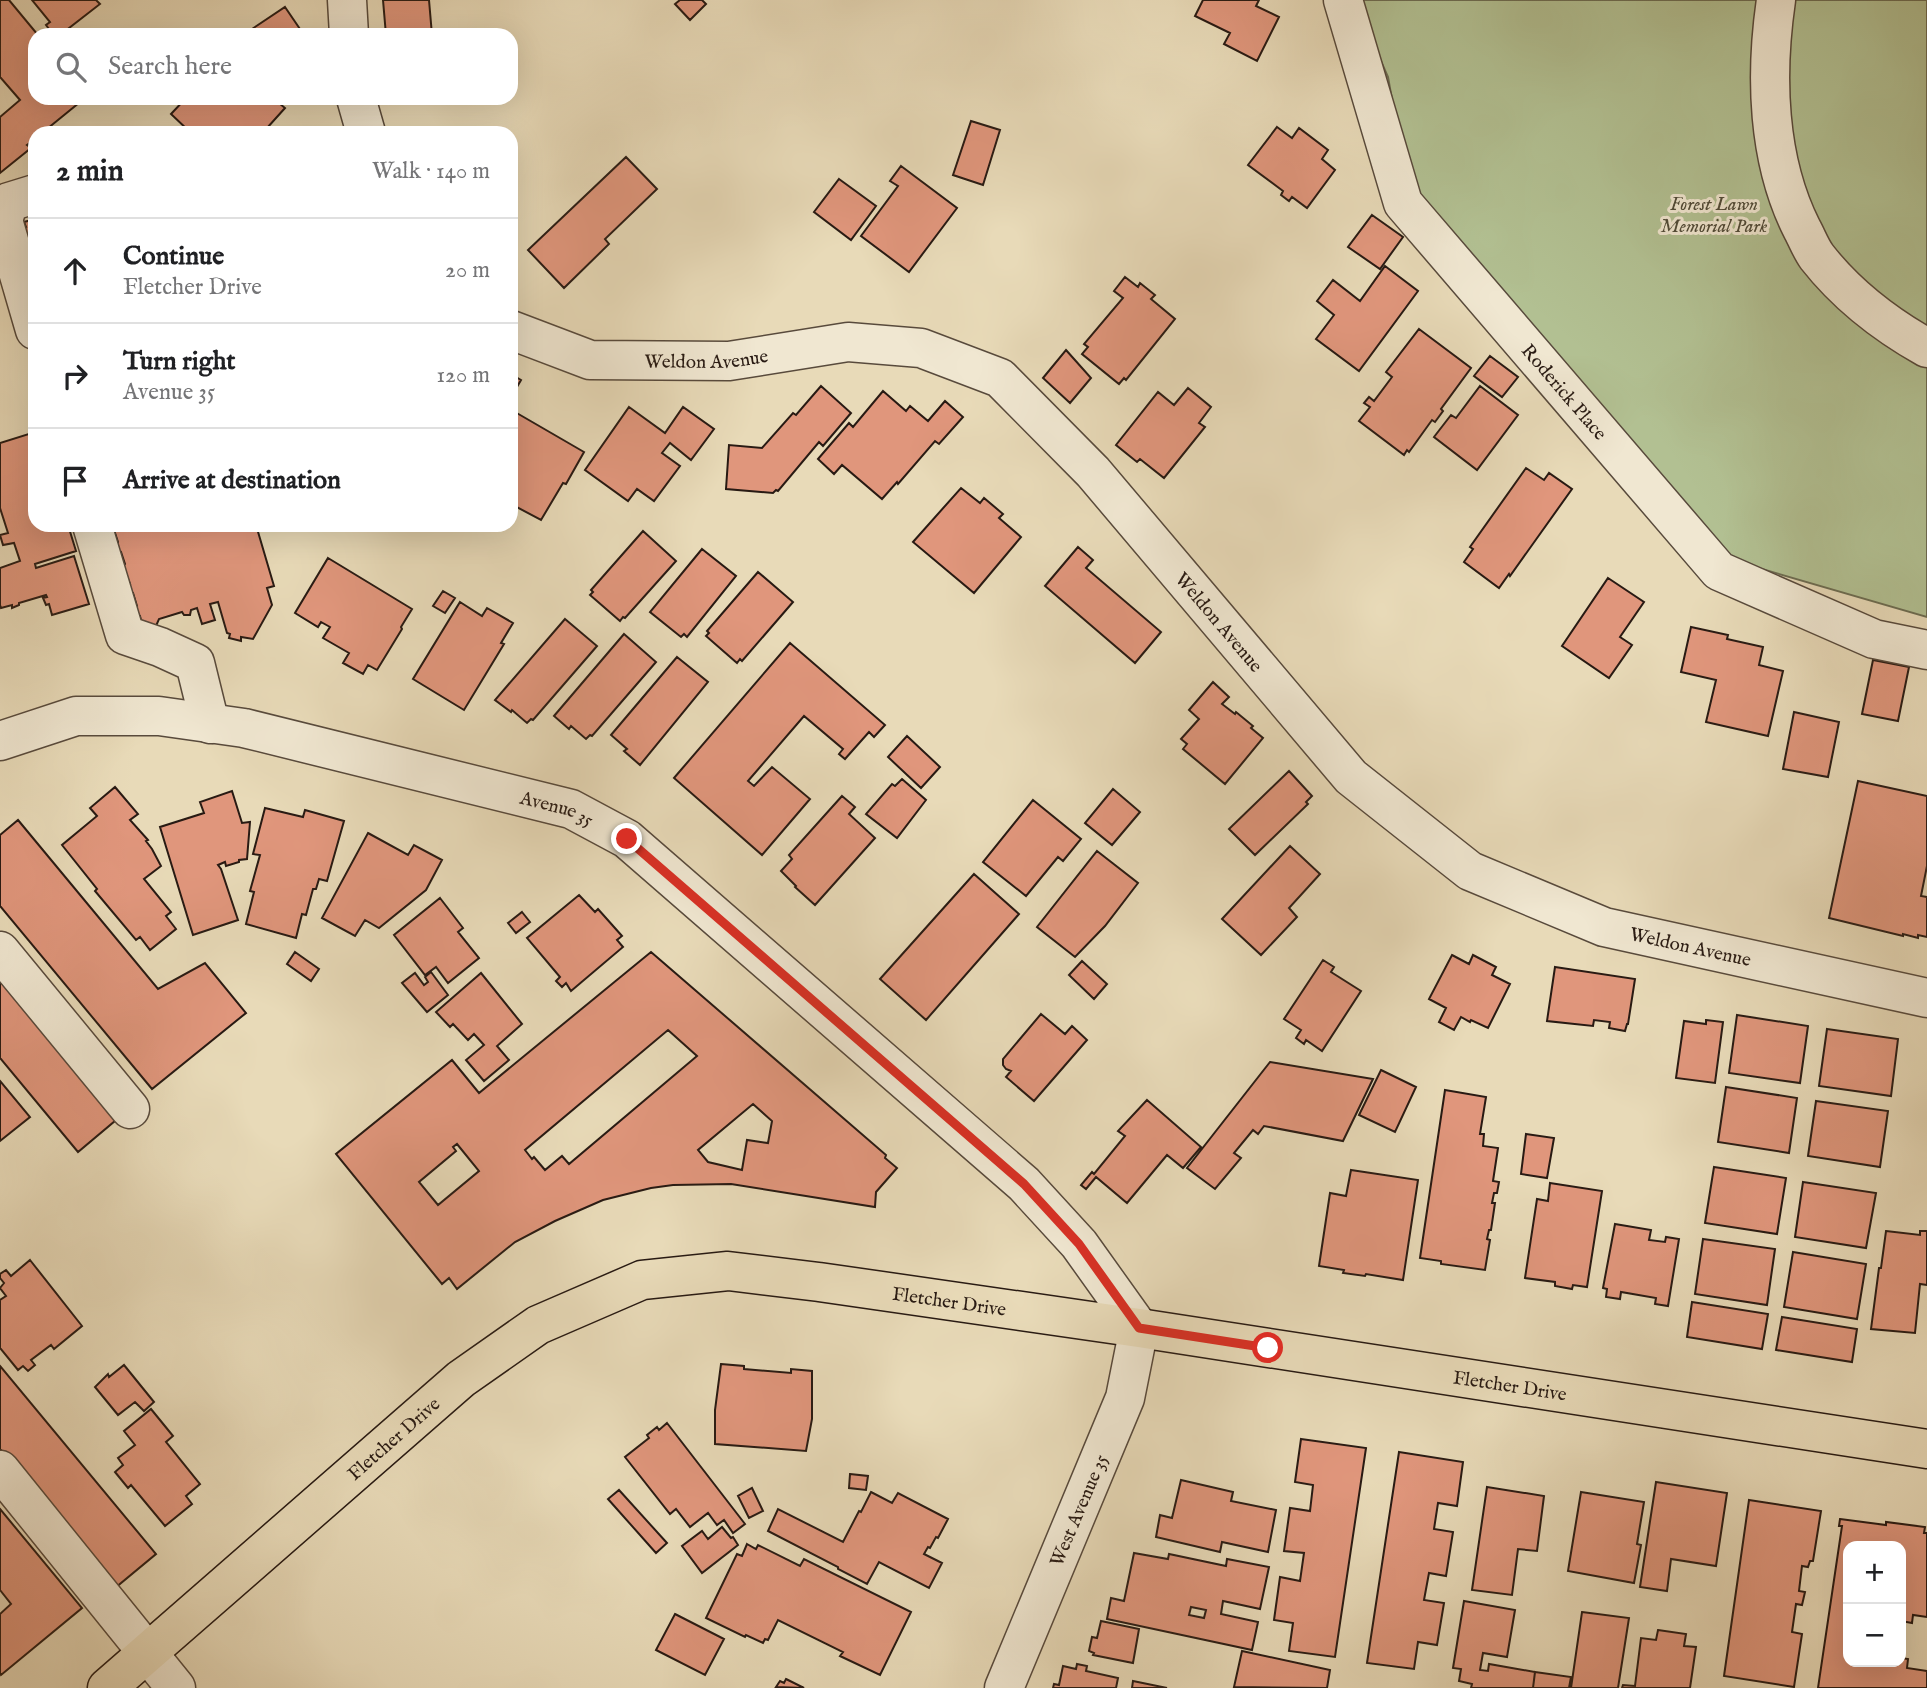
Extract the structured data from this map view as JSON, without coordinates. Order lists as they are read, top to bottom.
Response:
{
  "streets": {
    "main road": ["Fletcher Drive"],
    "street": [
      "Weldon Avenue",
      "Roderick Place",
      "Avenue 35",
      "West Avenue 35"
    ]
  },
  "crossings": [
    ["Avenue 35", "Fletcher Drive"],
    ["Avenue 35", "West Avenue 35"],
    ["Fletcher Drive", "West Avenue 35"]
  ],
  "parks": ["Forest Lawn Memorial Park"],
  "page": {
    "search": "Search here",
    "heading": ["2 min", "Walk · 140 m"],
    "list": [
      ["Continue", "Fletcher Drive", "20 m"],
      ["Turn right", "Avenue 35", "120 m"],
      "Arrive at destination"
    ],
    "map_buttons": ["+", "−"]
  }
}
